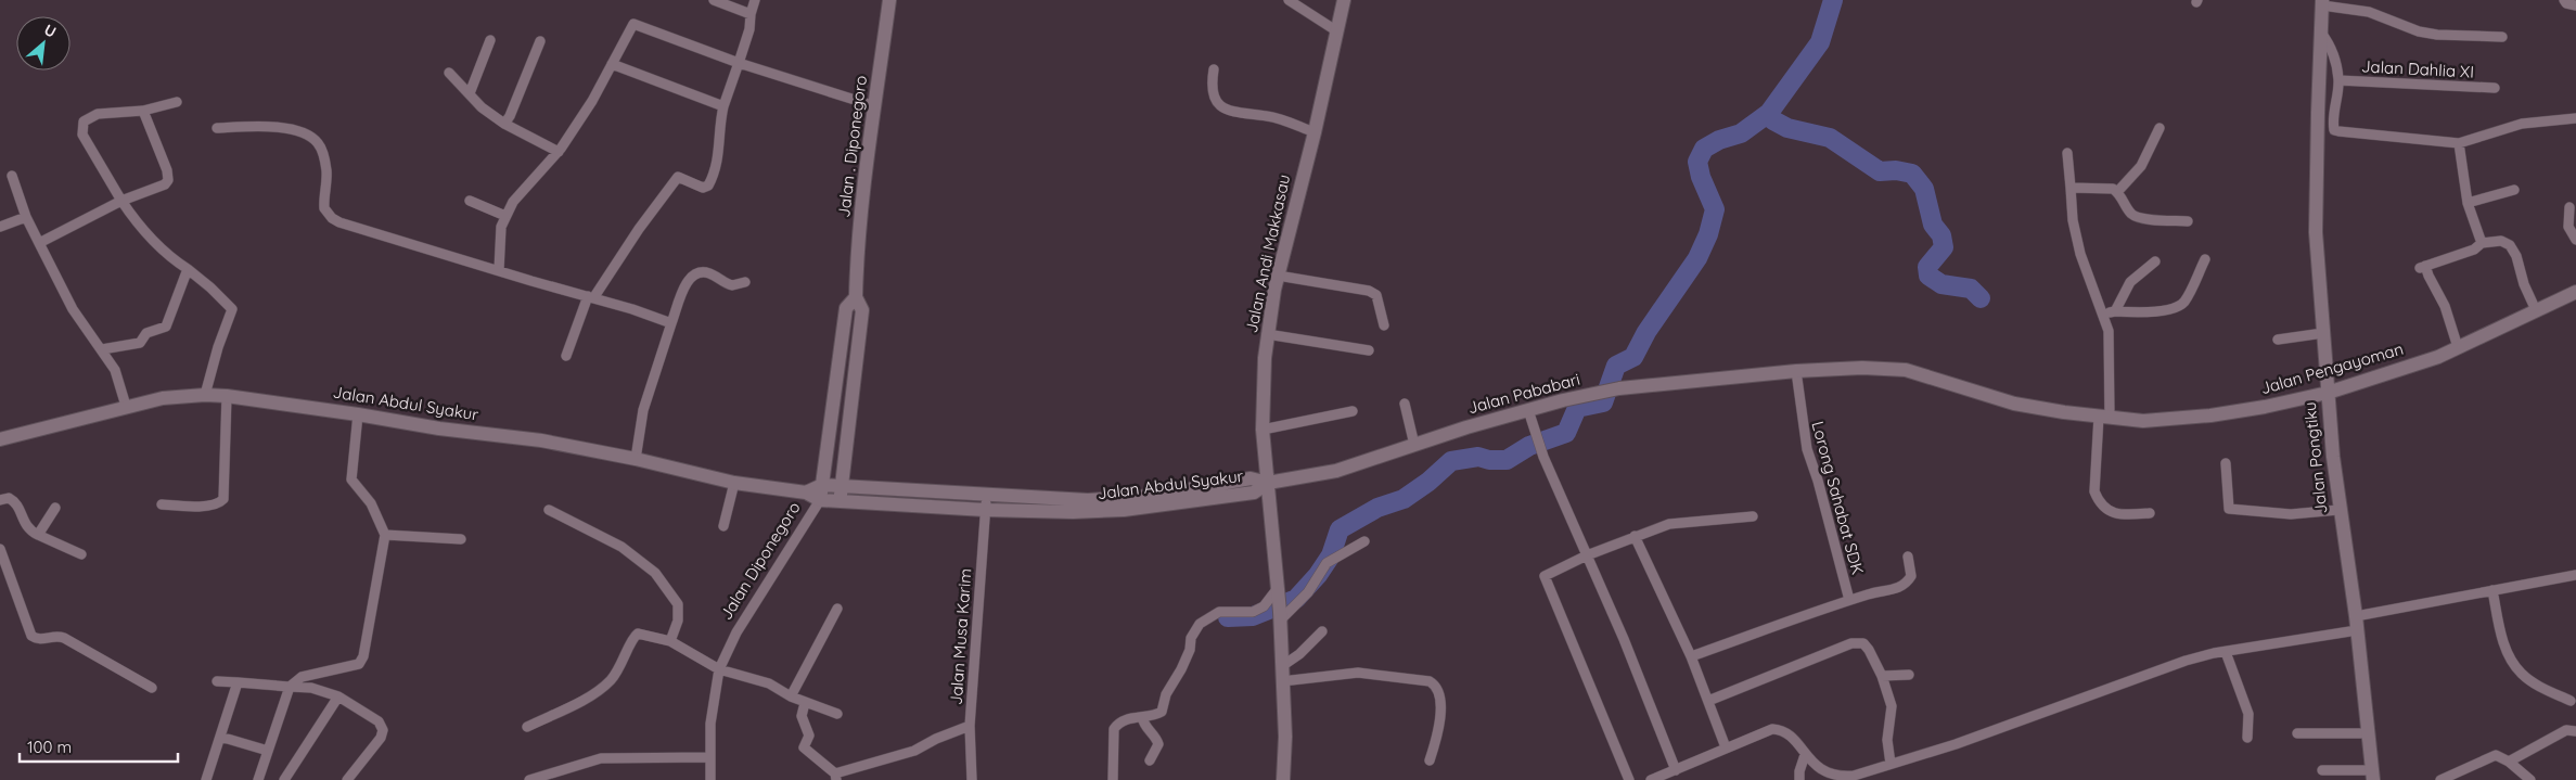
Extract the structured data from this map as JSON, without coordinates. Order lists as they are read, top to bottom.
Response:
{
  "streets": {
    "street": [
      "Jalan Dahlia XI",
      "Jalan . Diponegoro",
      "Jalan Andi Makkasau",
      "Jalan Pengayoman",
      "Jalan Pababari",
      "Jalan Abdul Syakur",
      "Jalan Pongtiku",
      "Lorong Sahabat SDK",
      "Jalan Diponegoro",
      "Jalan Musa Karim"
    ]
  },
  "crossings": [
    ["Jalan . Diponegoro", "Jalan Diponegoro"],
    ["Jalan Andi Makkasau", "Jalan Pababari"],
    ["Jalan Andi Makkasau", "Jalan Abdul Syakur"],
    ["Jalan Pengayoman", "Jalan Pababari"],
    ["Jalan Pengayoman", "Jalan Pongtiku"],
    ["Jalan Pengayoman", "Lorong Sahabat SDK"],
    ["Jalan Pababari", "Jalan Abdul Syakur"],
    ["Jalan Pababari", "Lorong Sahabat SDK"],
    ["Jalan Abdul Syakur", "Jalan Diponegoro"],
    ["Jalan Abdul Syakur", "Jalan Musa Karim"]
  ],
  "scale_bar": "100 m",
  "north": "top right"
}
